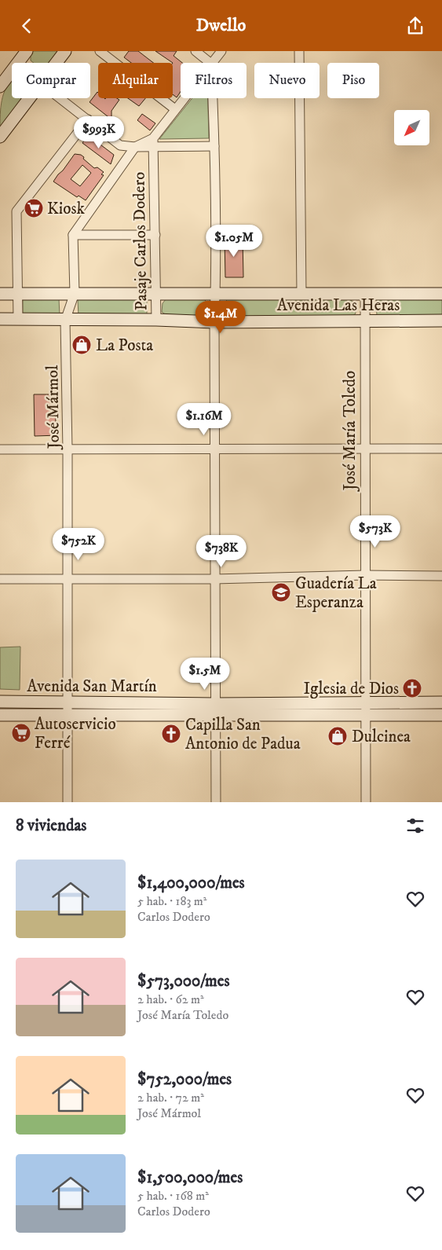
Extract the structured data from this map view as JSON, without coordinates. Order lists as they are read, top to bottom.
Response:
{
  "streets": {
    "main road": ["Avenida Las Heras", "Avenida San Martín"],
    "street": ["Pasaje Carlos Dodero", "José Mármol", "José María Toledo"]
  },
  "crossings": [
    ["Pasaje Carlos Dodero", "Avenida Las Heras"],
    ["Avenida Las Heras", "José Mármol"],
    ["Avenida Las Heras", "José María Toledo"],
    ["José Mármol", "Avenida San Martín"],
    ["José María Toledo", "Avenida San Martín"]
  ],
  "places": {
    "supermarket": ["Kiosk", "Autoservicio Ferré"],
    "shop": ["La Posta", "Dulcinea"],
    "school or university": ["Guadería La Esperanza"],
    "church": ["Iglesia de Dios", "Capilla San Antonio de Padua"]
  },
  "north": "bottom left",
  "page": {
    "header": "Dwello",
    "chip": [
      "Comprar",
      "Alquilar",
      "Filtros",
      "Nuevo",
      "Piso"
    ],
    "price": [
      "$993K",
      "$1.05M",
      "$1.4M",
      "$1.16M",
      "$573K",
      "$752K",
      "$738K",
      "$1.5M"
    ],
    "heading": "8 viviendas",
    "list": [
      {
        "name": "$1,400,000/mes",
        "note": "5 hab. · 183 m² · Carlos Dodero"
      },
      {
        "name": "$573,000/mes",
        "note": "2 hab. · 62 m² · José María Toledo"
      },
      {
        "name": "$752,000/mes",
        "note": "2 hab. · 72 m² · José Mármol"
      },
      {
        "name": "$1,500,000/mes",
        "note": "5 hab. · 168 m² · Carlos Dodero"
      }
    ]
  }
}
